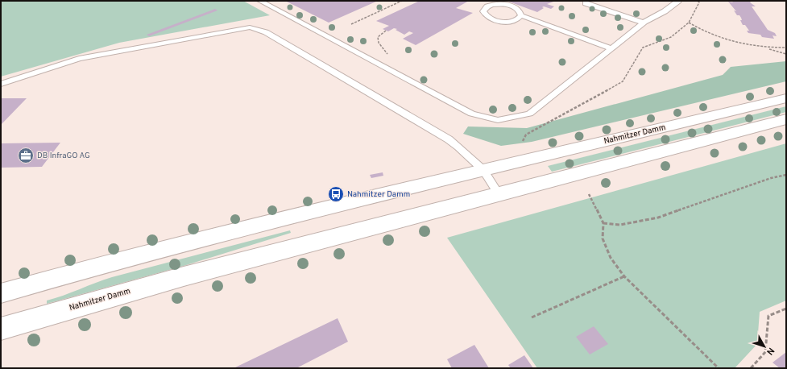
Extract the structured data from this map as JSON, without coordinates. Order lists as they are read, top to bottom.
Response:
{
  "streets": {
    "main road": ["Nahmitzer Damm"]
  },
  "places": {
    "office": ["DB InfraGO AG"],
    "bus stop": ["Nahmitzer Damm"]
  },
  "north": "bottom right"
}
